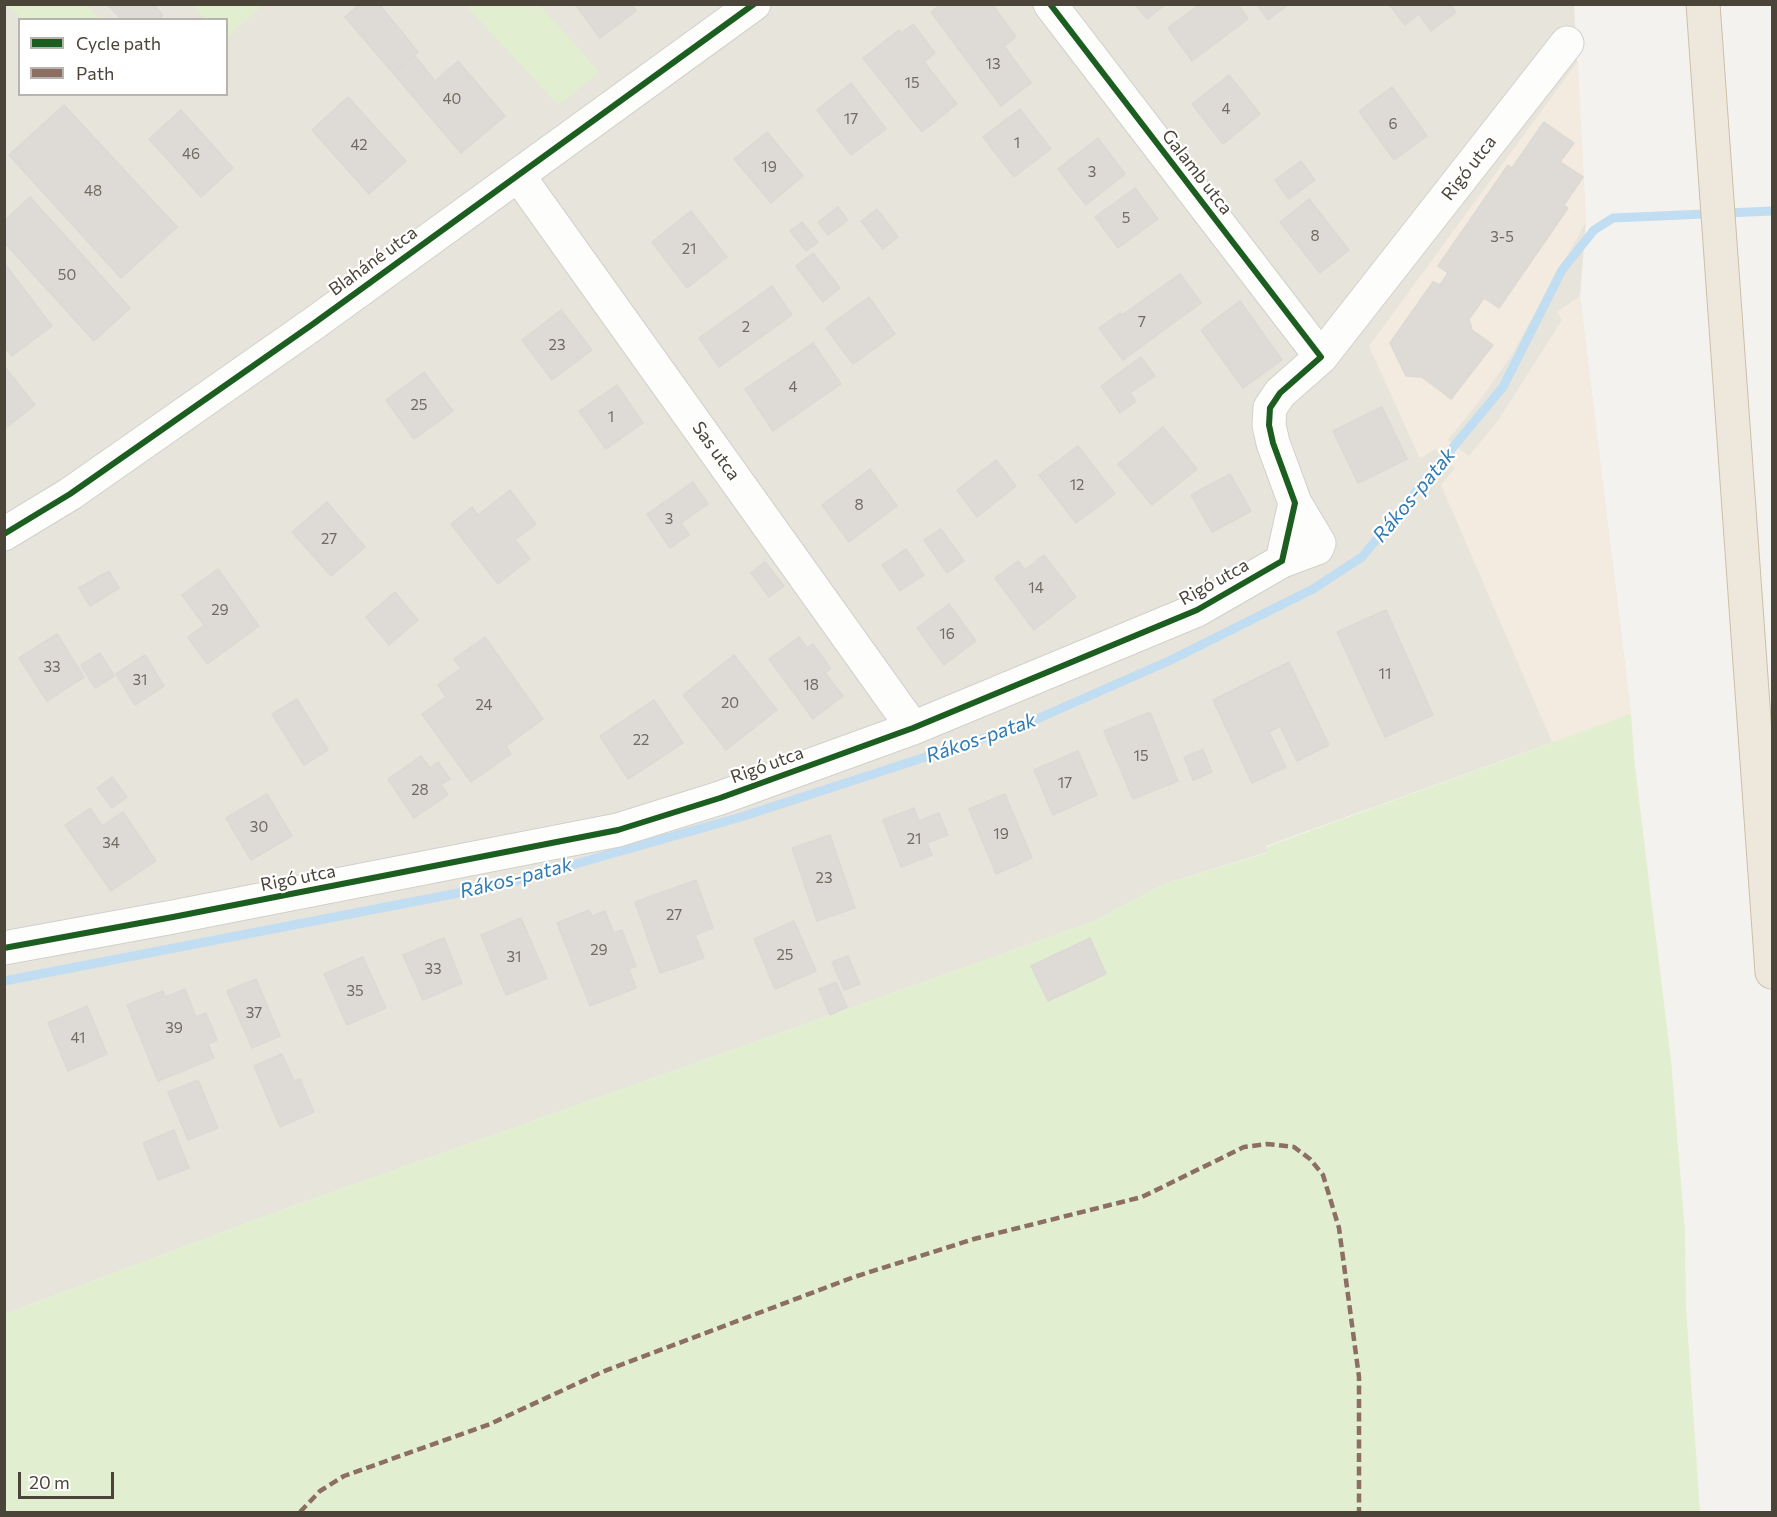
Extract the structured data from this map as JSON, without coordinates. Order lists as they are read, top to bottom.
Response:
{
  "streets": {
    "street": [
      "Rigó utca",
      "Galamb utca",
      "Blaháné utca",
      "Sas utca"
    ]
  },
  "crossings": [
    ["Rigó utca", "Galamb utca"],
    ["Rigó utca", "Sas utca"],
    ["Blaháné utca", "Sas utca"]
  ],
  "water": ["Rákos-patak"],
  "house_numbers": [
    "13",
    "15",
    "40",
    "4",
    "17",
    "6",
    "1",
    "42",
    "46",
    "19",
    "3",
    "48",
    "5",
    "8",
    "3-5",
    "21",
    "50",
    "7",
    "2",
    "23",
    "4",
    "25",
    "1",
    "12",
    "8",
    "3",
    "27",
    "14",
    "29",
    "16",
    "33",
    "11",
    "31",
    "18",
    "20",
    "24",
    "22",
    "15",
    "17",
    "28",
    "30",
    "19",
    "21",
    "34",
    "23",
    "27",
    "29",
    "25",
    "31",
    "33",
    "35",
    "37",
    "39",
    "41"
  ],
  "legend": ["Cycle path", "Path"],
  "scale_bar": "20 m"
}
